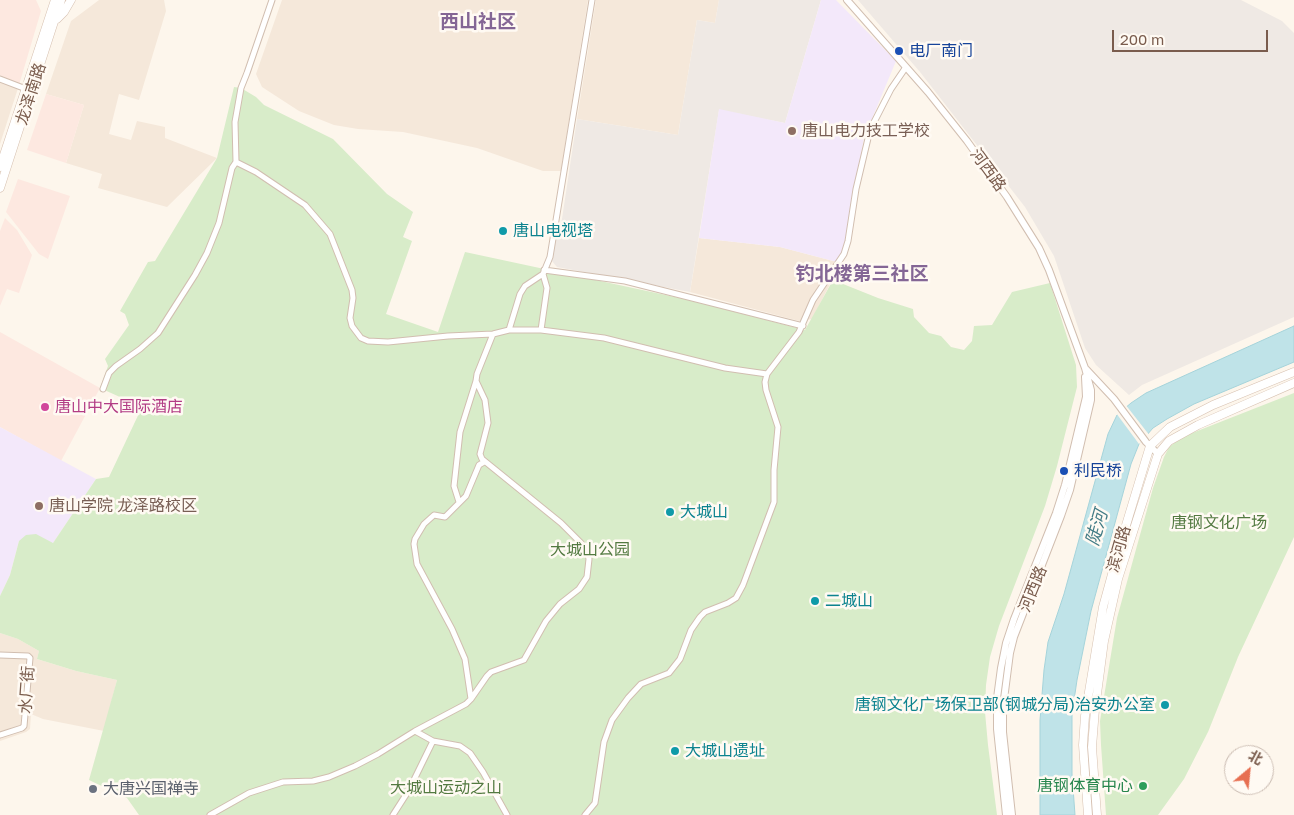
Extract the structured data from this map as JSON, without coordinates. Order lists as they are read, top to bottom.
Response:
{
  "streets": {
    "main road": ["龙泽南路", "滨河路"],
    "street": ["河西路", "水厂街"]
  },
  "districts": ["西山社区", "钓北楼第三社区"],
  "water": ["陡河"],
  "parks": ["唐钢文化广场", "大城山公园", "大城山运动之山"],
  "places": [
    "电厂南门",
    "唐山电力技工学校",
    "唐山电视塔",
    "唐山中大国际酒店",
    "利民桥",
    "唐山学院 龙泽路校区",
    "大城山",
    "二城山",
    "唐钢文化广场保卫部(钢城分局)治安办公室",
    "大城山遗址",
    "唐钢体育中心",
    "大唐兴国禅寺"
  ],
  "scale_bar": "200 m",
  "north": "top right"
}
